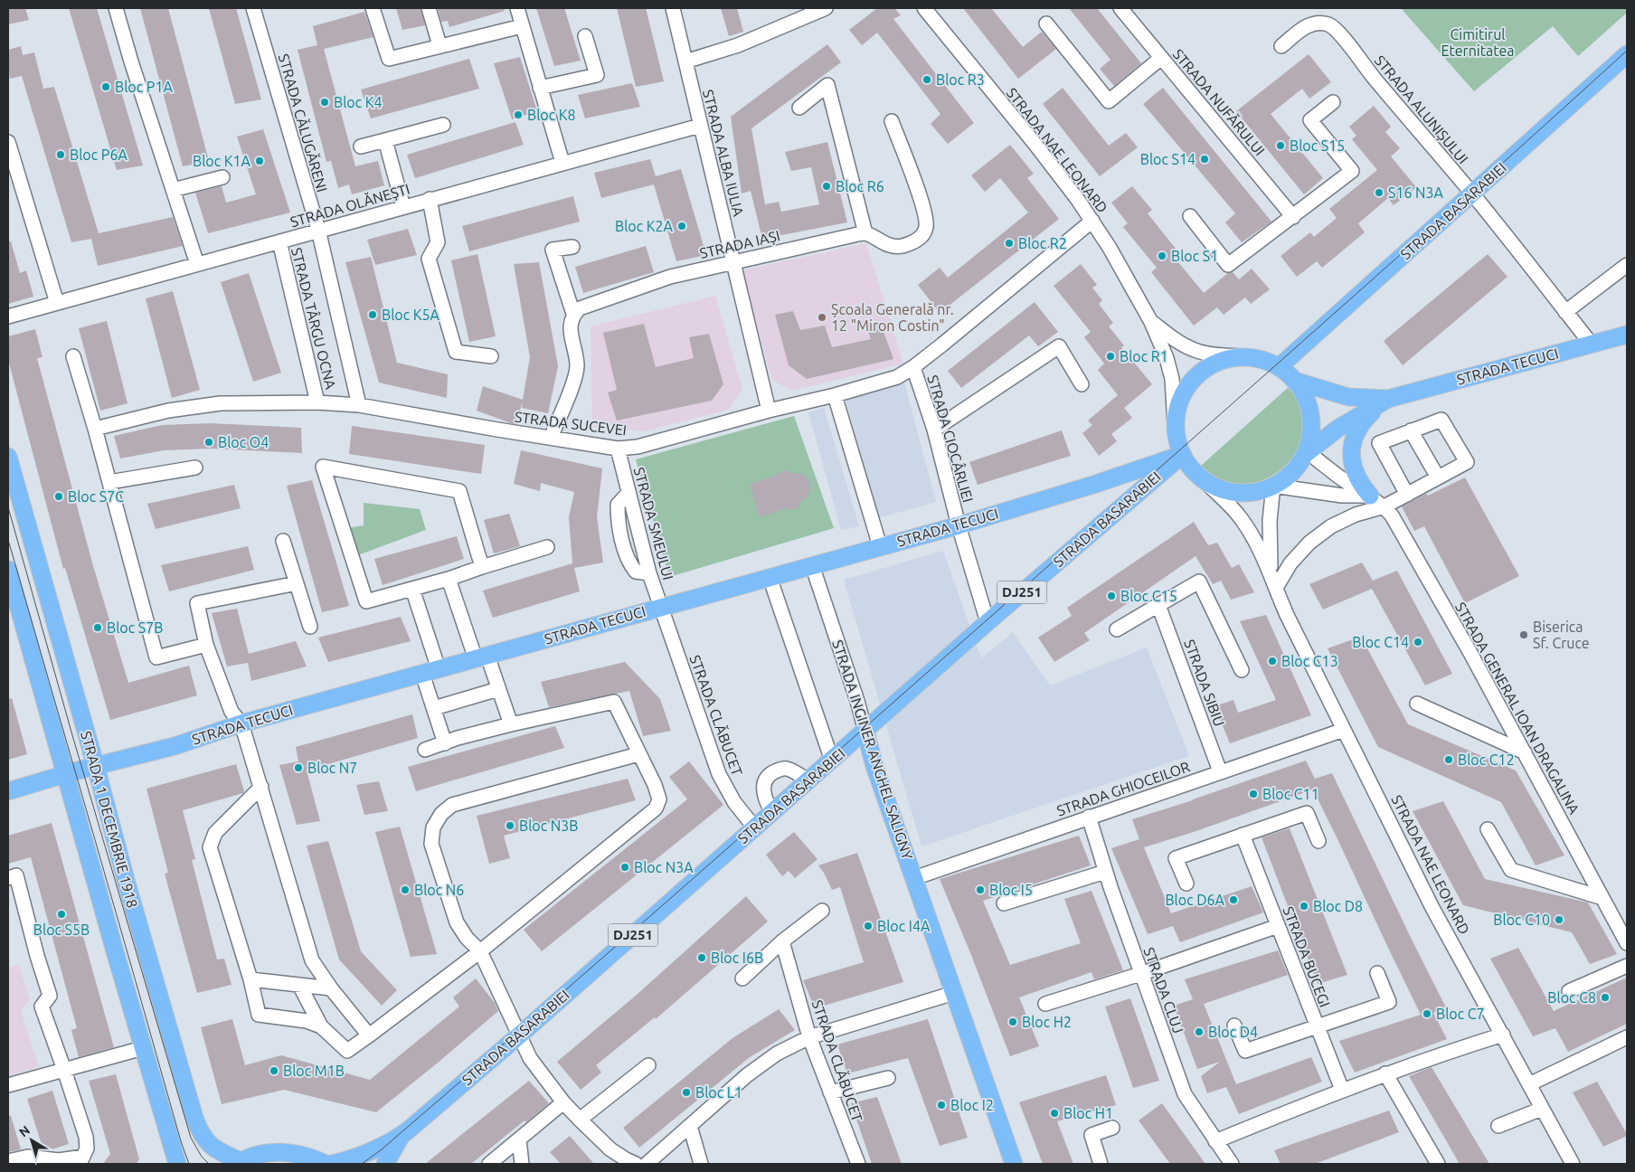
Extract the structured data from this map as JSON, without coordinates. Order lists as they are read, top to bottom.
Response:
{
  "streets": {
    "main road": [
      "STRADA BASARABIEI",
      "STRADA TECUCI",
      "DJ251",
      "STRADA INGINER ANGHEL SALIGNY",
      "STRADA 1 DECEMBRIE 1918"
    ],
    "street": [
      "STRADA NUFĂRULUI",
      "STRADA ALUNIȘULUI",
      "STRADA CĂLUGĂRENI",
      "STRADA NAE LEONARD",
      "STRADA ALBA IULIA",
      "STRADA OLĂNEȘTI",
      "STRADA IAȘI",
      "STRADA TÂRGU OCNA",
      "STRADA SUCEVEI",
      "STRADA CIOCÂRLIEI",
      "STRADA SMEULUI",
      "STRADA SIBIU",
      "STRADA GENERAL IOAN DRAGALINA",
      "STRADA CLĂBUCET",
      "STRADA GHIOCEILOR",
      "STRADA BUCEGI",
      "STRADA CLUJ"
    ]
  },
  "crossings": [
    ["STRADA ALUNIȘULUI", "STRADA BASARABIEI"],
    ["STRADA ALUNIȘULUI", "STRADA TECUCI"],
    ["STRADA CĂLUGĂRENI", "STRADA OLĂNEȘTI"],
    ["STRADA CĂLUGĂRENI", "STRADA SUCEVEI"],
    ["STRADA NAE LEONARD", "STRADA BASARABIEI"],
    ["STRADA NAE LEONARD", "STRADA TECUCI"],
    ["STRADA NAE LEONARD", "STRADA SUCEVEI"],
    ["STRADA NAE LEONARD", "STRADA GENERAL IOAN DRAGALINA"],
    ["STRADA NAE LEONARD", "STRADA GHIOCEILOR"],
    ["STRADA ALBA IULIA", "STRADA OLĂNEȘTI"],
    ["STRADA ALBA IULIA", "STRADA IAȘI"],
    ["STRADA ALBA IULIA", "STRADA SUCEVEI"],
    ["STRADA OLĂNEȘTI", "STRADA TÂRGU OCNA"],
    ["STRADA BASARABIEI", "STRADA TECUCI"],
    ["STRADA BASARABIEI", "STRADA CIOCÂRLIEI"],
    ["STRADA BASARABIEI", "STRADA GENERAL IOAN DRAGALINA"],
    ["STRADA BASARABIEI", "STRADA CLĂBUCET"],
    ["STRADA BASARABIEI", "STRADA INGINER ANGHEL SALIGNY"],
    ["STRADA TÂRGU OCNA", "STRADA SUCEVEI"],
    ["STRADA TECUCI", "STRADA CIOCÂRLIEI"],
    ["STRADA TECUCI", "STRADA SMEULUI"],
    ["STRADA TECUCI", "STRADA GENERAL IOAN DRAGALINA"],
    ["STRADA TECUCI", "STRADA CLĂBUCET"],
    ["STRADA TECUCI", "STRADA INGINER ANGHEL SALIGNY"],
    ["STRADA TECUCI", "STRADA 1 DECEMBRIE 1918"],
    ["STRADA SUCEVEI", "STRADA CIOCÂRLIEI"],
    ["STRADA SUCEVEI", "STRADA SMEULUI"],
    ["STRADA SMEULUI", "STRADA CLĂBUCET"],
    ["STRADA SIBIU", "STRADA GHIOCEILOR"],
    ["STRADA INGINER ANGHEL SALIGNY", "STRADA GHIOCEILOR"],
    ["STRADA GHIOCEILOR", "STRADA CLUJ"]
  ],
  "parks": ["Cimitirul Eternitatea"],
  "places": [
    "Bloc R3",
    "Bloc P1A",
    "Bloc K4",
    "Bloc K8",
    "Bloc S15",
    "Bloc P6A",
    "Bloc S14",
    "Bloc K1A",
    "Bloc R6",
    "S16 N3A",
    "Bloc K2A",
    "Bloc R2",
    "Bloc S1",
    "Bloc K5A",
    "Școala Generală nr. 12 \"Miron Costin\"",
    "Bloc R1",
    "Bloc O4",
    "Bloc S7C",
    "Bloc C15",
    "Bloc S7B",
    "Biserica Sf. Cruce",
    "Bloc C14",
    "Bloc C13",
    "Bloc C12",
    "Bloc N7",
    "Bloc C11",
    "Bloc N3B",
    "Bloc N3A",
    "Bloc N6",
    "Bloc I5",
    "Bloc D6A",
    "Bloc D8",
    "Bloc S5B",
    "Bloc C10",
    "Bloc I4A",
    "Bloc I6B",
    "Bloc C8",
    "Bloc C7",
    "Bloc H2",
    "Bloc D4",
    "Bloc M1B",
    "Bloc L1",
    "Bloc I2",
    "Bloc H1"
  ],
  "north": "top left"
}
